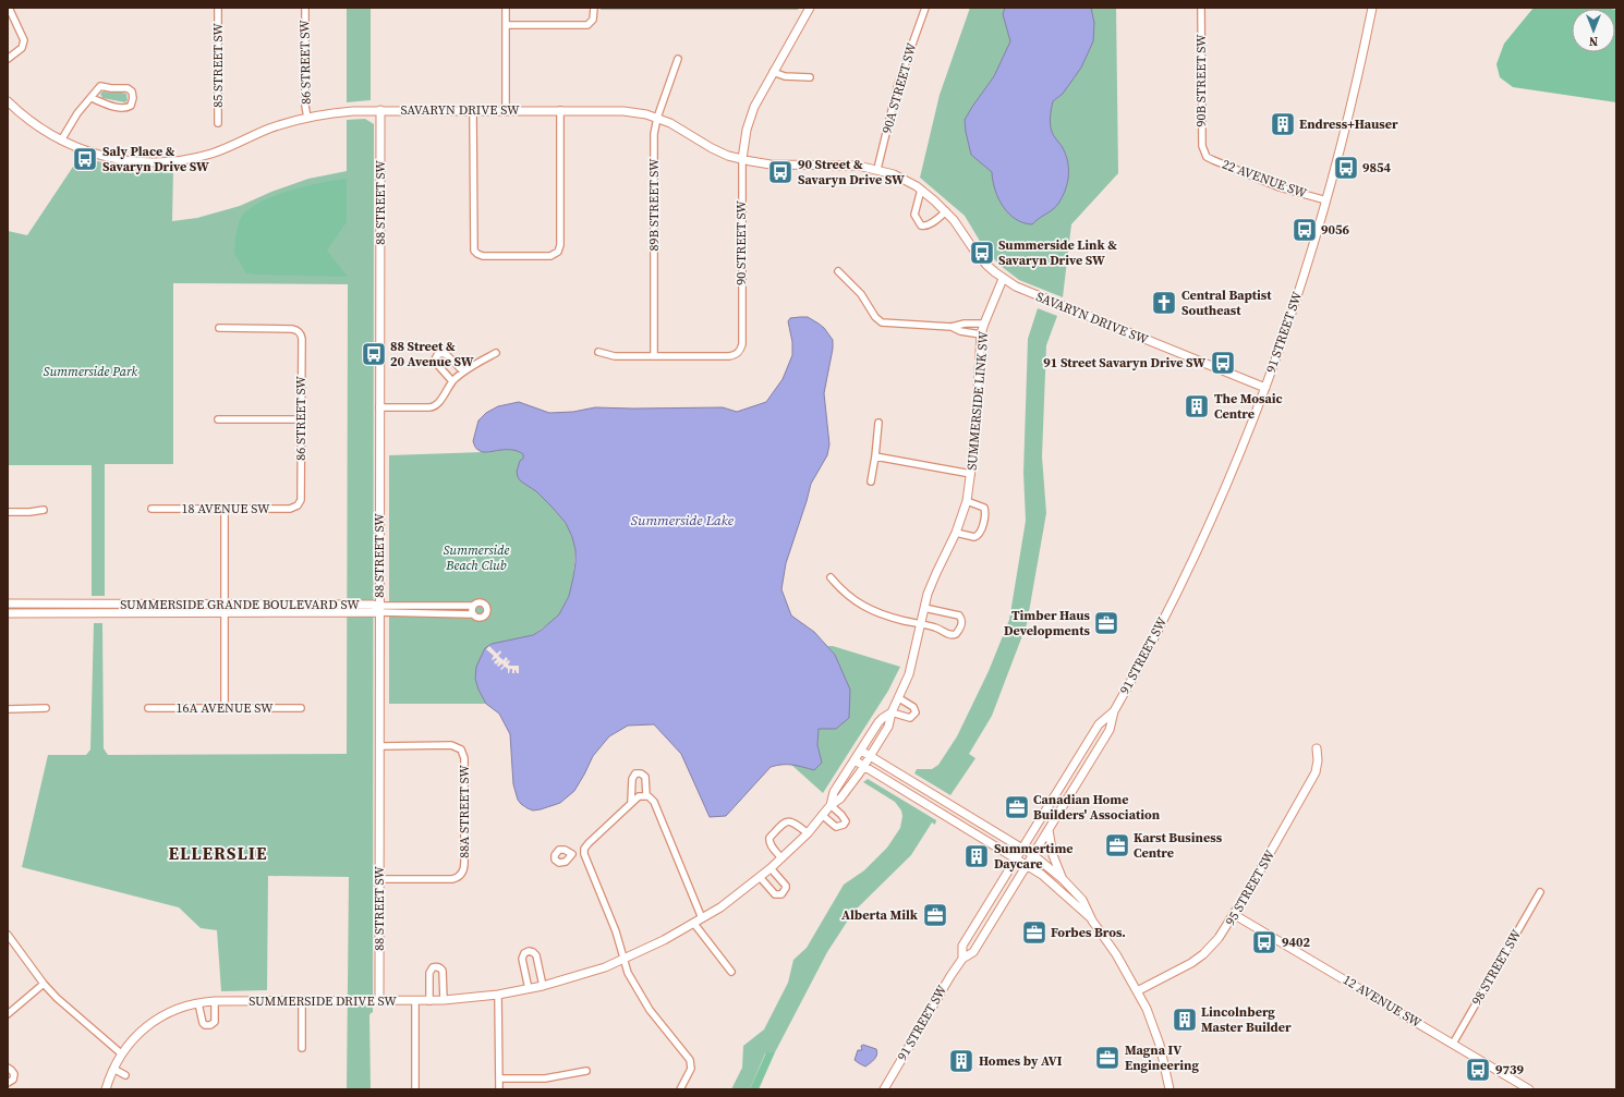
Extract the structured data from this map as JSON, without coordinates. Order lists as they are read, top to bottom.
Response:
{
  "streets": {
    "street": [
      "86 STREET SW",
      "85 STREET SW",
      "90B STREET SW",
      "90A STREET SW",
      "SAVARYN DRIVE SW",
      "22 AVENUE SW",
      "88 STREET SW",
      "89B STREET SW",
      "90 STREET SW",
      "91 STREET SW",
      "SUMMERSIDE LINK SW",
      "18 AVENUE SW",
      "SUMMERSIDE GRANDE BOULEVARD SW",
      "16A AVENUE SW",
      "88A STREET SW",
      "95 STREET SW",
      "98 STREET SW",
      "SUMMERSIDE DRIVE SW",
      "12 AVENUE SW"
    ]
  },
  "crossings": [
    ["86 STREET SW", "SAVARYN DRIVE SW"],
    ["86 STREET SW", "18 AVENUE SW"],
    ["90B STREET SW", "22 AVENUE SW"],
    ["90A STREET SW", "SAVARYN DRIVE SW"],
    ["SAVARYN DRIVE SW", "88 STREET SW"],
    ["SAVARYN DRIVE SW", "89B STREET SW"],
    ["SAVARYN DRIVE SW", "90 STREET SW"],
    ["SAVARYN DRIVE SW", "91 STREET SW"],
    ["SAVARYN DRIVE SW", "SUMMERSIDE LINK SW"],
    ["22 AVENUE SW", "91 STREET SW"],
    ["88 STREET SW", "SUMMERSIDE GRANDE BOULEVARD SW"],
    ["88 STREET SW", "88A STREET SW"],
    ["88 STREET SW", "SUMMERSIDE DRIVE SW"],
    ["89B STREET SW", "90 STREET SW"],
    ["SUMMERSIDE LINK SW", "SUMMERSIDE DRIVE SW"],
    ["95 STREET SW", "12 AVENUE SW"],
    ["98 STREET SW", "12 AVENUE SW"]
  ],
  "districts": ["ELLERSLIE"],
  "water": ["Summerside Lake"],
  "parks": ["Summerside Park", "Summerside Beach Club"],
  "places": {
    "building": [
      "Endress+Hauser",
      "The Mosaic Centre",
      "Summertime Daycare",
      "Lincolnberg Master Builder",
      "Homes by AVI"
    ],
    "bus stop": [
      "Saly Place & Savaryn Drive SW",
      "9854",
      "90 Street & Savaryn Drive SW",
      "9056",
      "Summerside Link & Savaryn Drive SW",
      "88 Street & 20 Avenue SW",
      "91 Street Savaryn Drive SW",
      "9402",
      "9739"
    ],
    "church": ["Central Baptist Southeast"],
    "office": [
      "Timber Haus Developments",
      "Canadian Home Builders' Association",
      "Karst Business Centre",
      "Alberta Milk",
      "Forbes Bros.",
      "Magna IV Engineering"
    ]
  },
  "north": "bottom"
}
